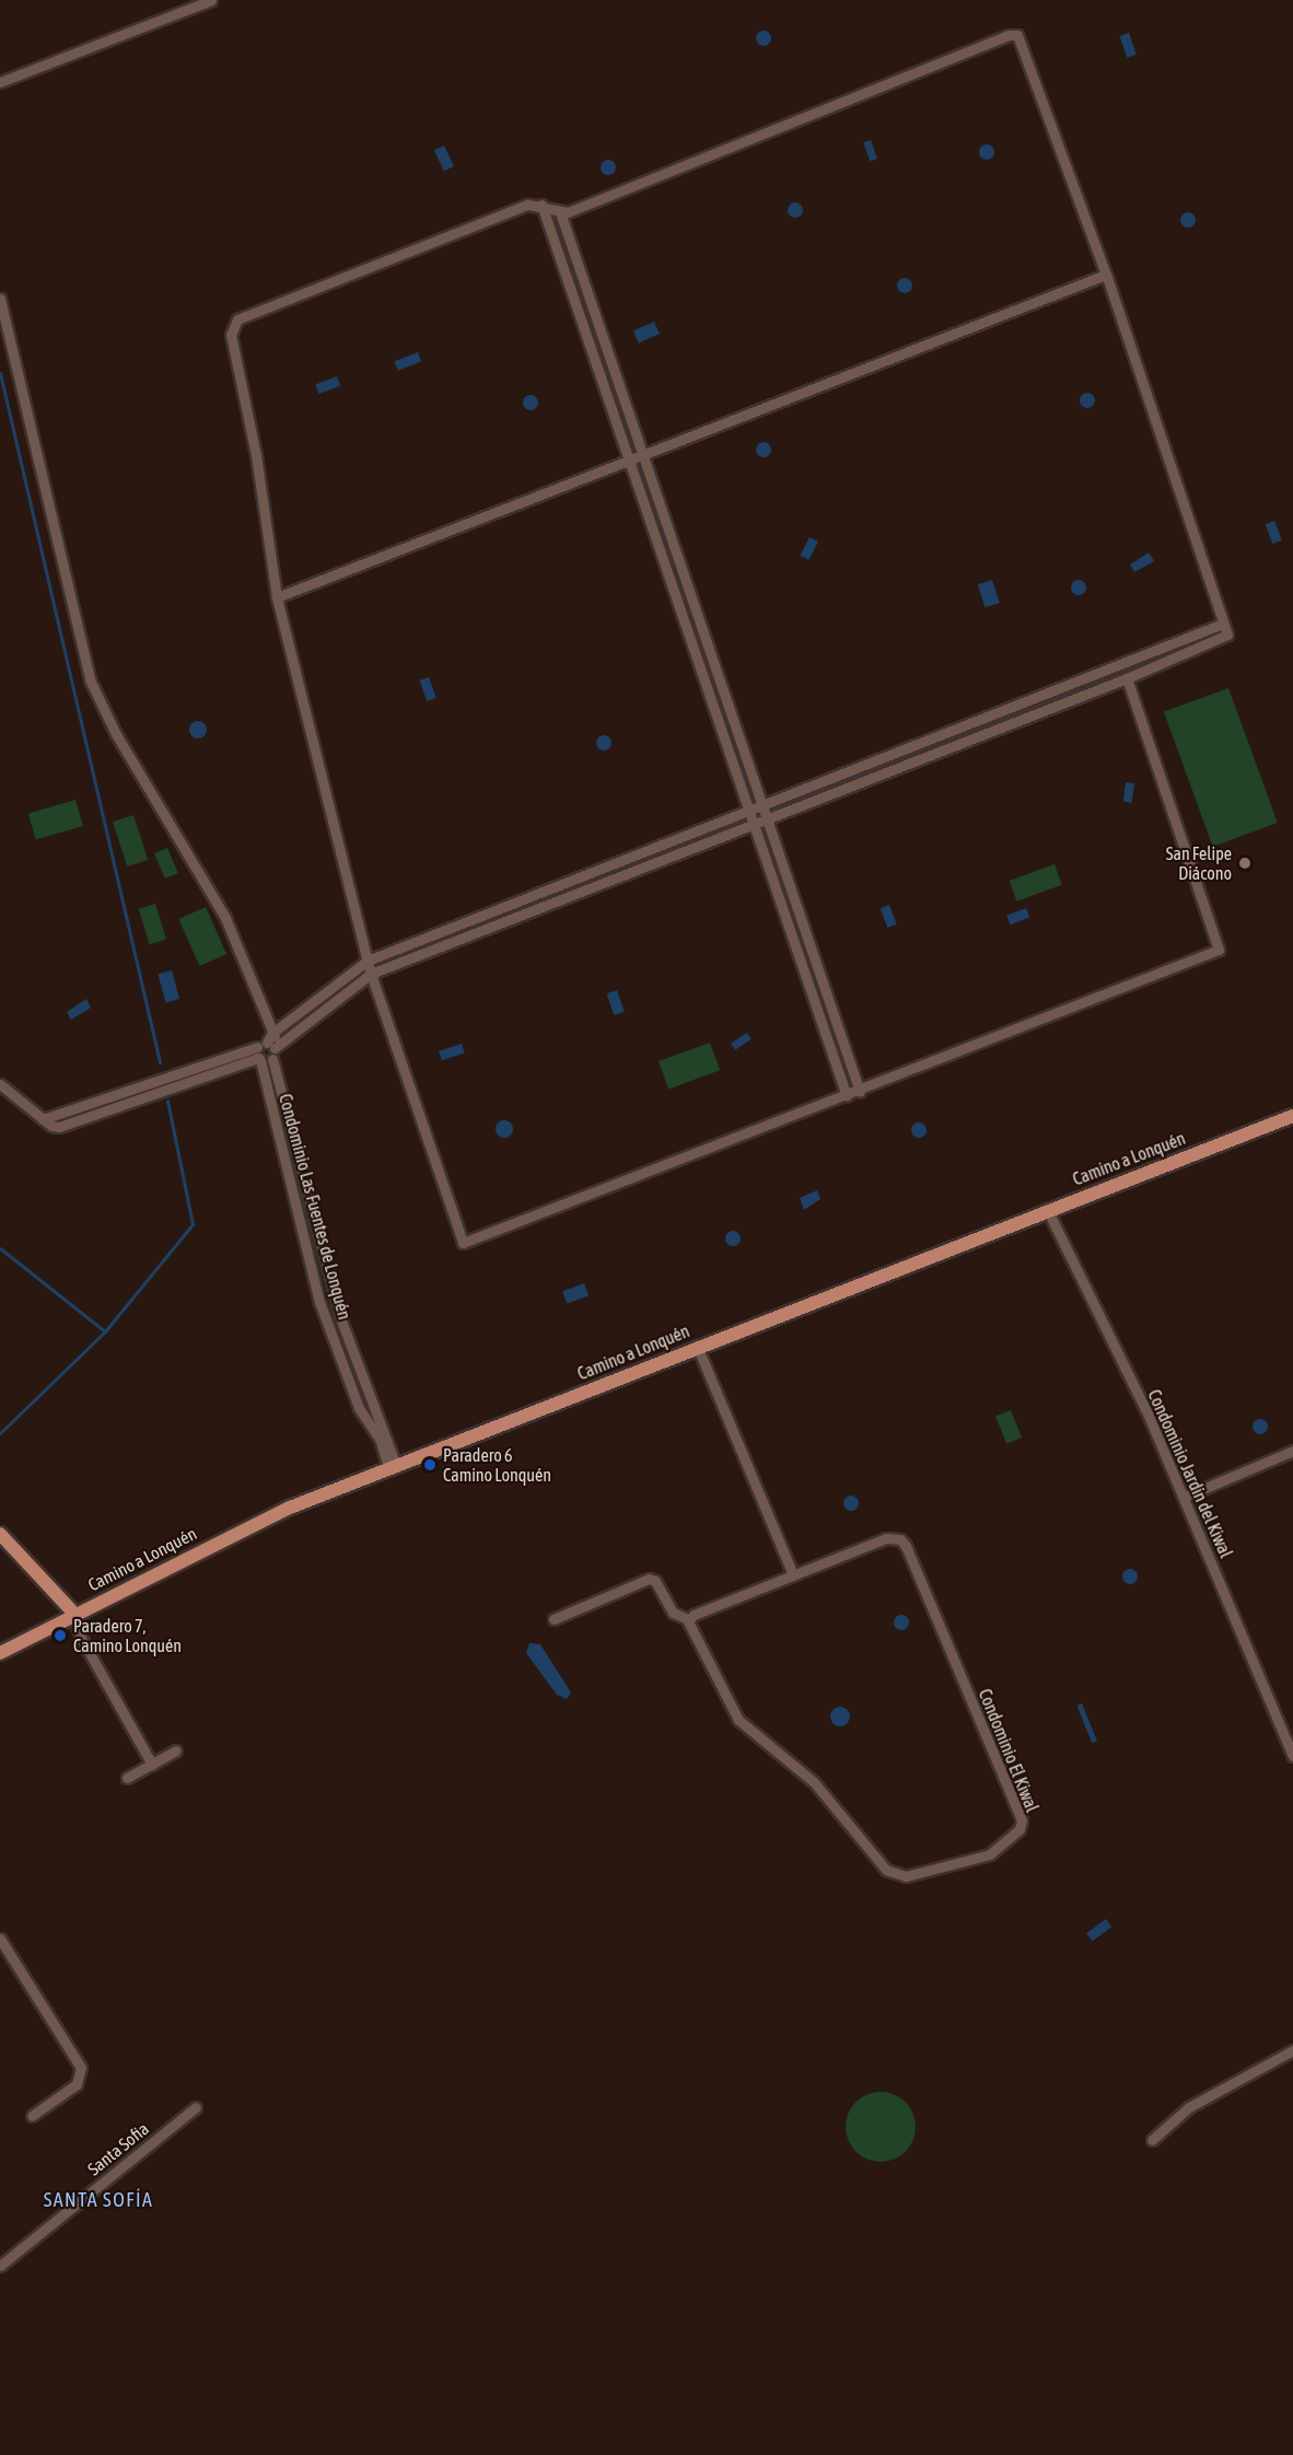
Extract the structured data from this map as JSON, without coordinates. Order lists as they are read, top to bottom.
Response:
{
  "streets": {
    "main road": ["Camino a Lonquén"],
    "street": [
      "Condominio Las Fuentes de Lonquén",
      "Condominio Jardín del Kiwal",
      "Condominio El Kiwal",
      "Santa Sofia"
    ]
  },
  "crossings": [
    ["Camino a Lonquén", "Condominio Las Fuentes de Lonquén"],
    ["Camino a Lonquén", "Condominio Jardín del Kiwal"]
  ],
  "districts": ["SANTA SOFÍA"],
  "places": ["San Felipe Diácono", "Paradero 6 Camino Lonquén", "Paradero 7, Camino Lonquén"]
}
